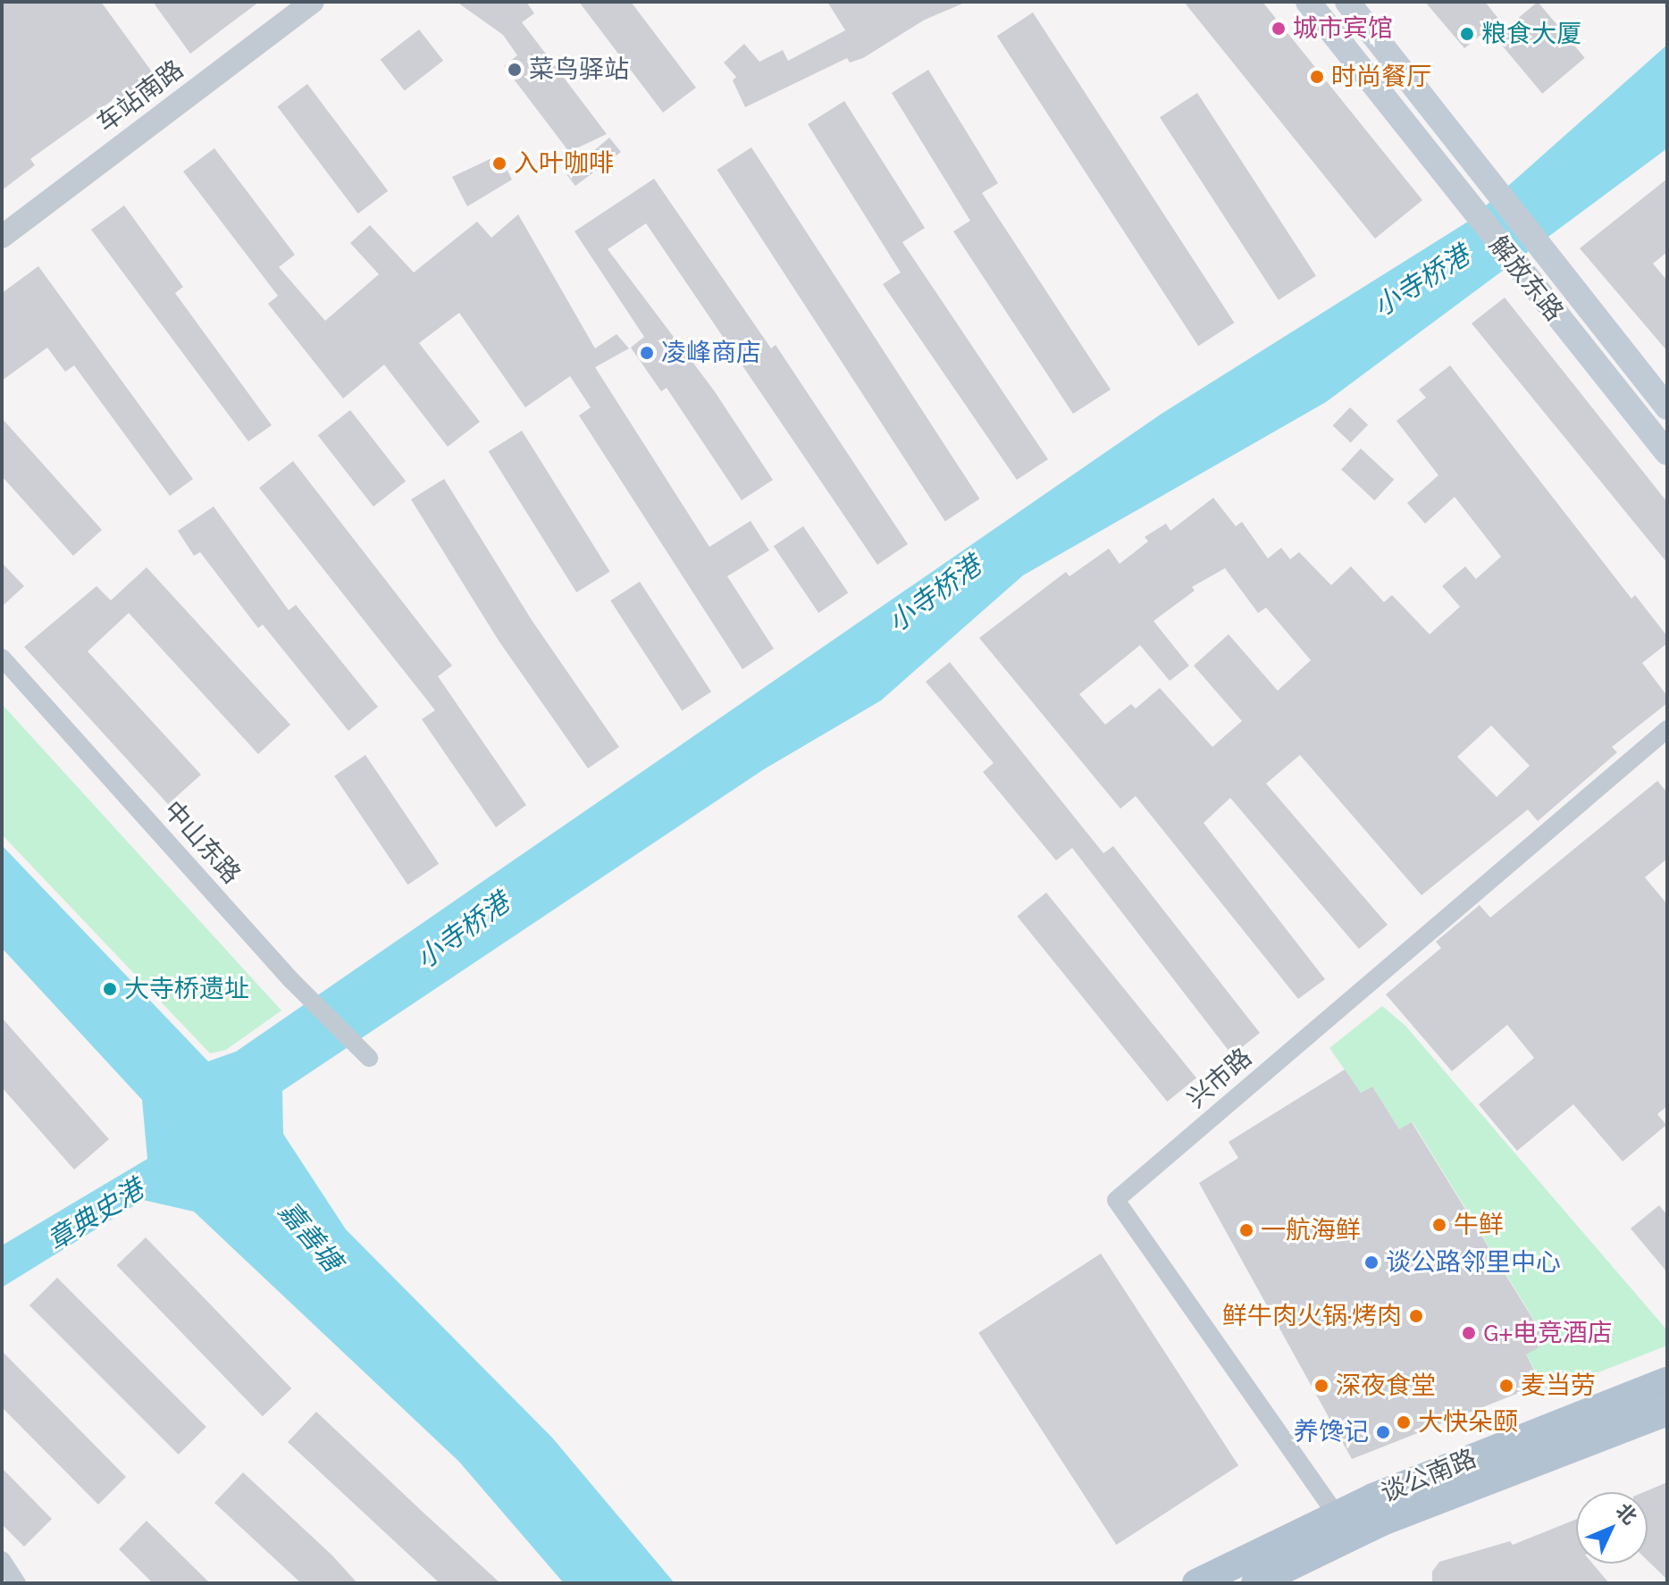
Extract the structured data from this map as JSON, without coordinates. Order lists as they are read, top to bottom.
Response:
{
  "streets": {
    "main road": ["解放东路", "谈公南路"],
    "street": ["车站南路", "中山东路", "兴市路"]
  },
  "crossings": [
    ["兴市路", "谈公南路"]
  ],
  "water": ["小寺桥港", "章典史港", "嘉善塘"],
  "places": [
    "城市宾馆",
    "粮食大厦",
    "菜鸟驿站",
    "时尚餐厅",
    "入叶咖啡",
    "凌峰商店",
    "大寺桥遗址",
    "牛鲜",
    "一航海鲜",
    "谈公路邻里中心",
    "鲜牛肉火锅·烤肉",
    "G+电竞酒店",
    "深夜食堂",
    "麦当劳",
    "大快朵颐",
    "养馋记"
  ],
  "north": "top right"
}
